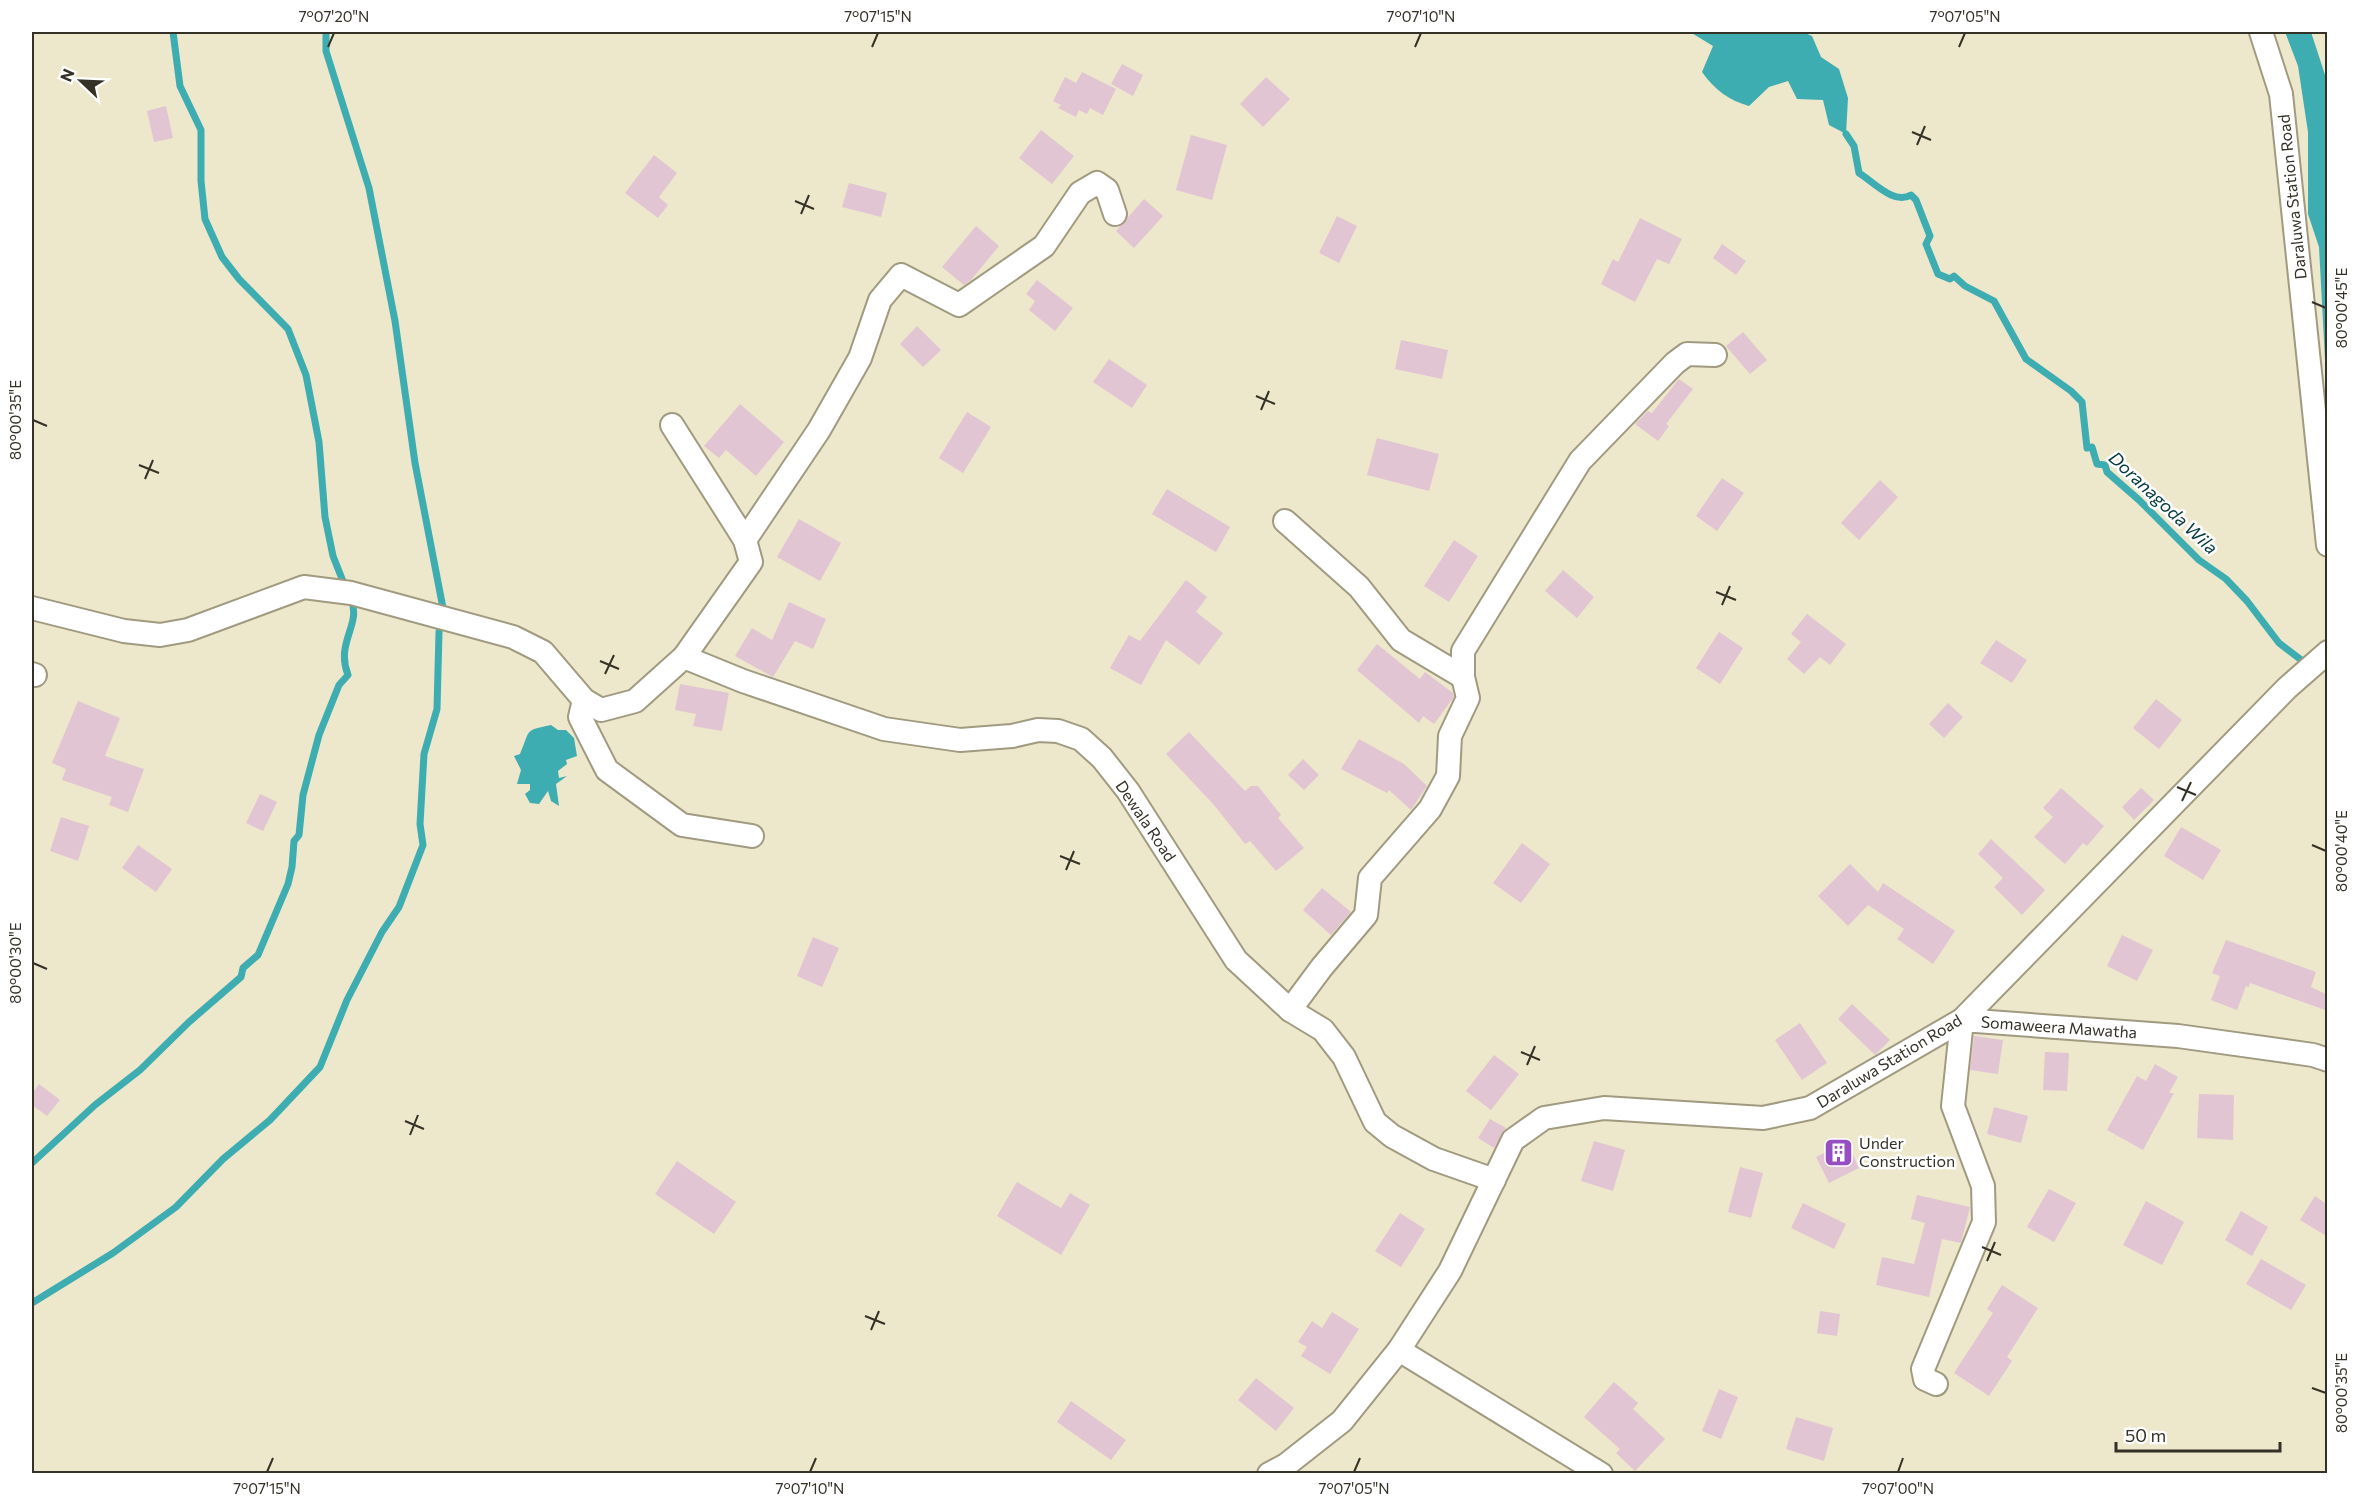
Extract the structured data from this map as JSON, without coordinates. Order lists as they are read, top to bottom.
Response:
{
  "streets": {
    "street": ["Daraluwa Station Road", "Dewala Road", "Somaweera Mawatha"]
  },
  "crossings": [
    ["Daraluwa Station Road", "Dewala Road"],
    ["Daraluwa Station Road", "Somaweera Mawatha"]
  ],
  "water": ["Doranagoda Wila"],
  "places": {
    "building": ["Under Construction"]
  },
  "scale_bar": "50 m",
  "north": "top left",
  "coordinates": [
    "7°07'20\"N",
    "7°07'15\"N",
    "7°07'10\"N",
    "7°07'05\"N",
    "80°00'45\"E",
    "80°00'35\"E",
    "80°00'40\"E",
    "80°00'30\"E",
    "7°07'00\"N"
  ]
}
